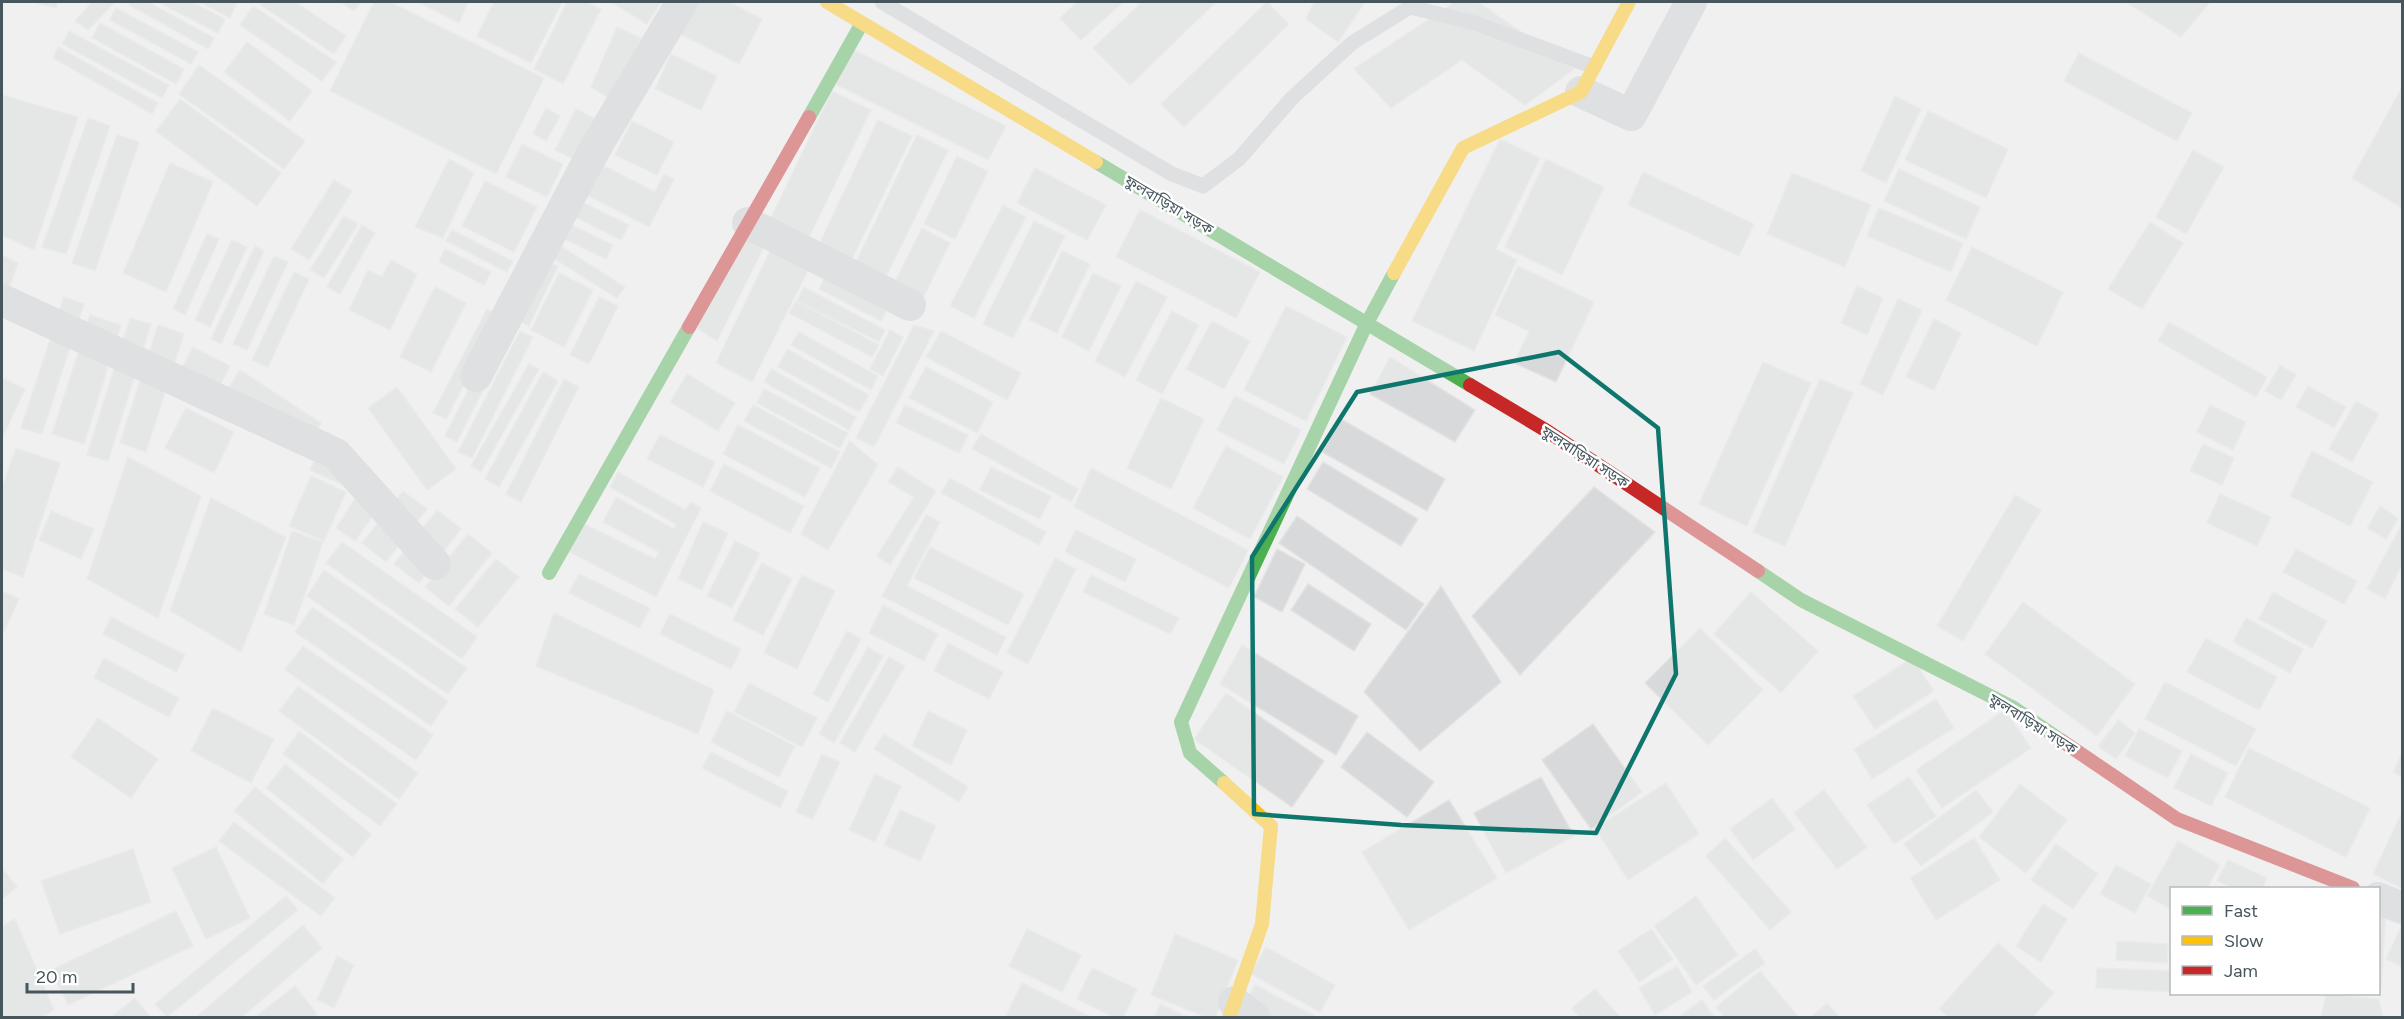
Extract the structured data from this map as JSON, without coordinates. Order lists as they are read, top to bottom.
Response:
{
  "streets": {
    "street": ["ফুলবাড়িয়া সড়ক"]
  },
  "legend": ["Fast", "Slow", "Jam"],
  "scale_bar": "20 m"
}
